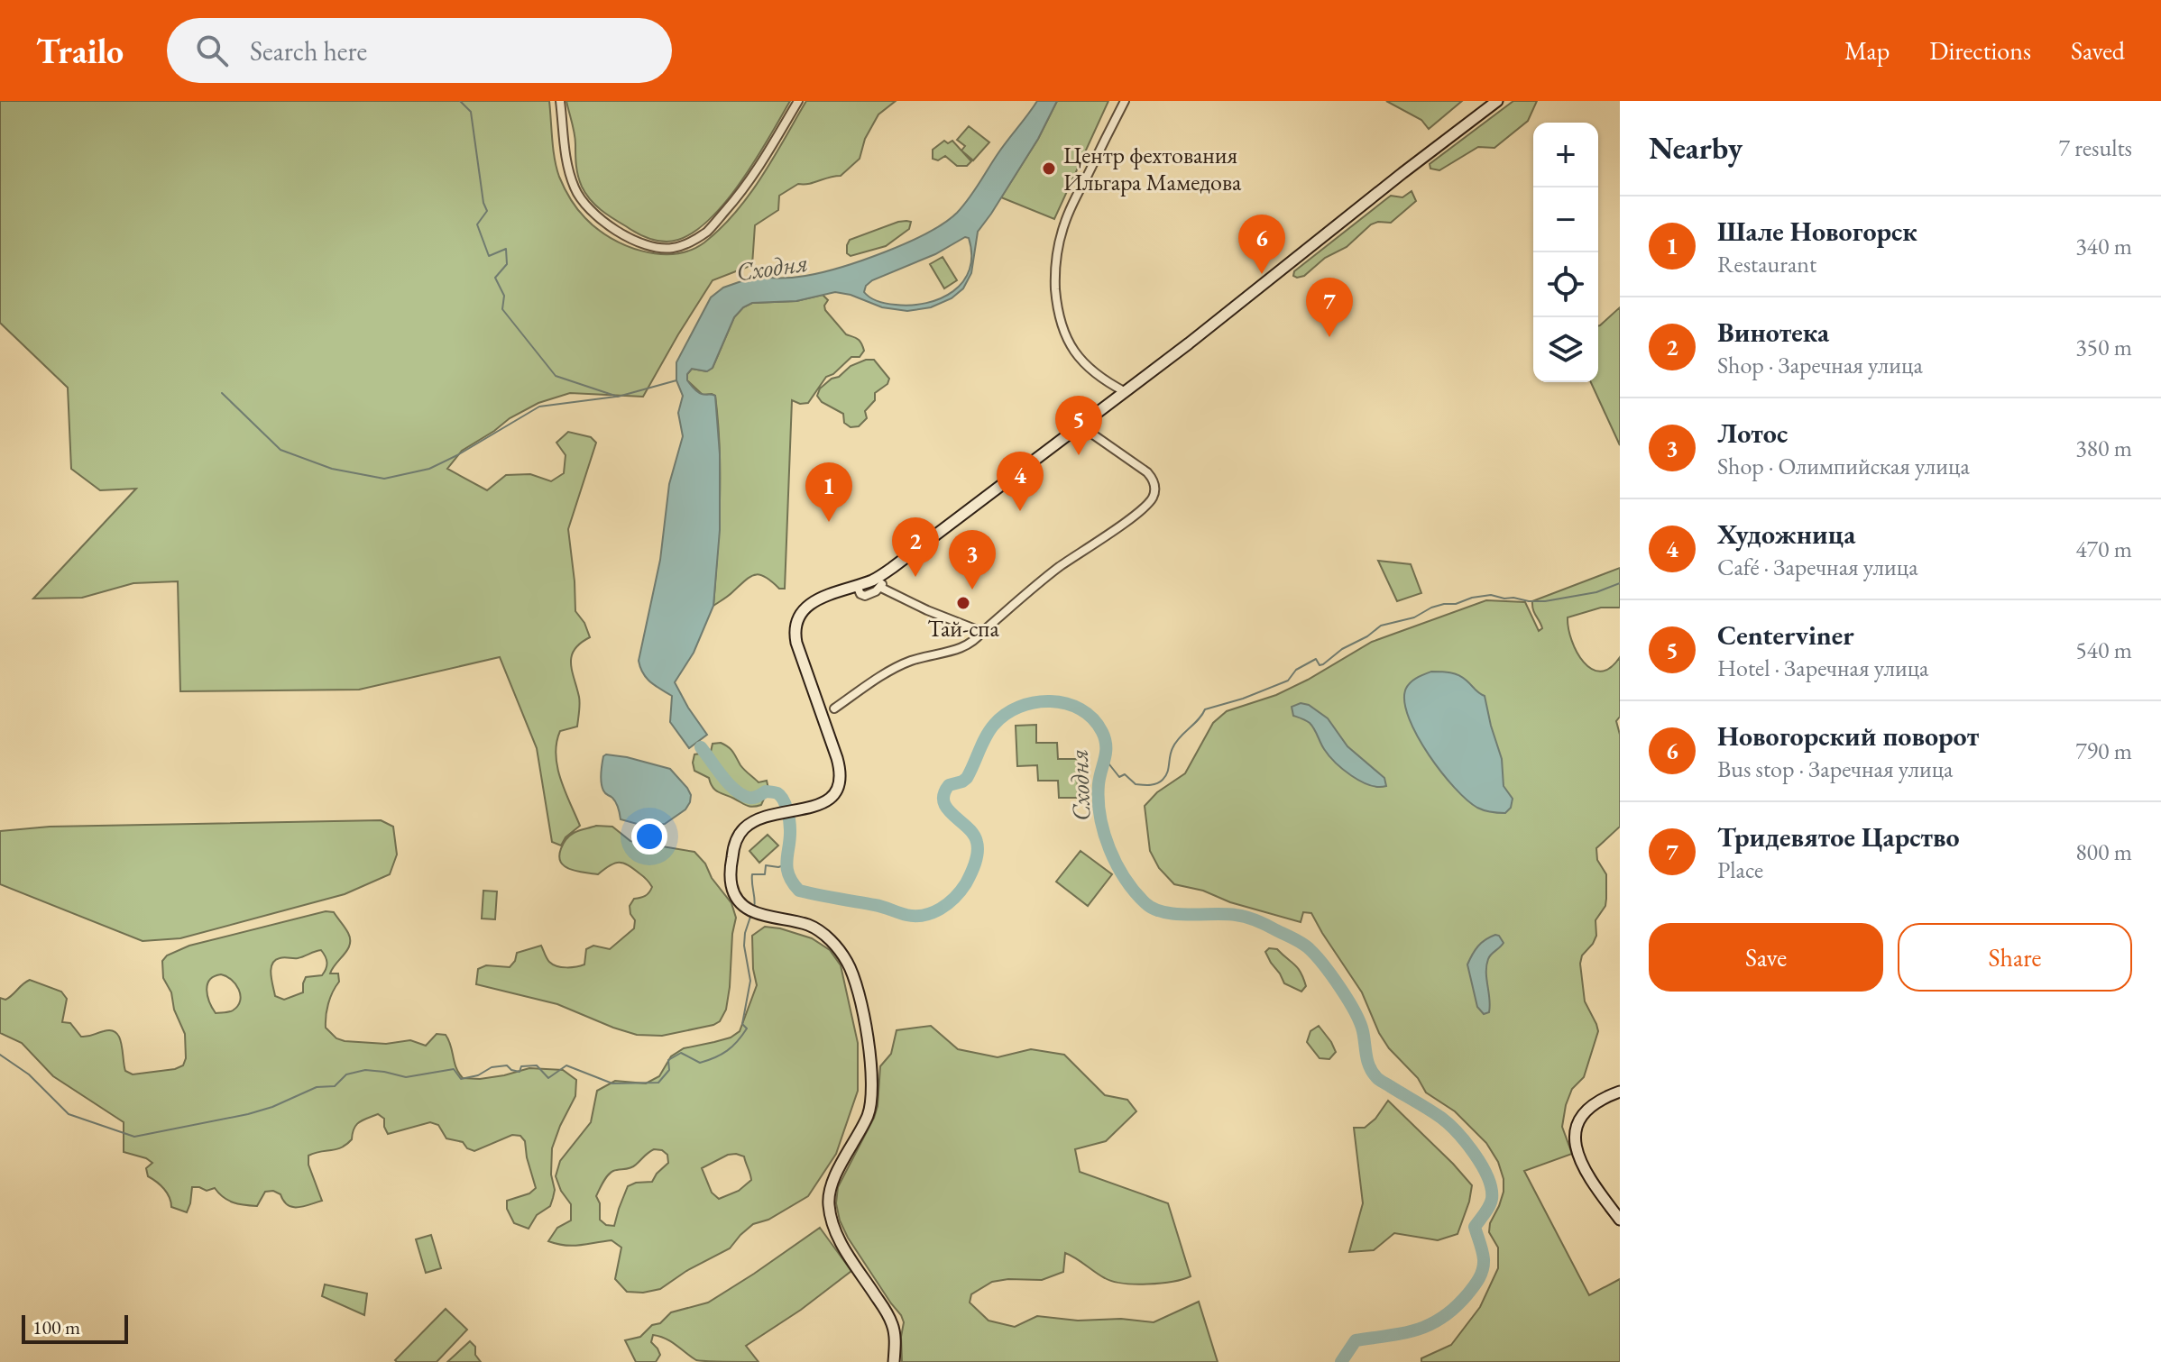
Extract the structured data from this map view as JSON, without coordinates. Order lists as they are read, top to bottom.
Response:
{
  "water": ["Сходня"],
  "places": ["Центр фехтования Ильгара Мамедова", "Тай-спа"],
  "scale_bar": "100 m",
  "page": {
    "header": "Trailo",
    "search": "Search here",
    "nav": ["Map", "Directions", "Saved"],
    "heading": ["Nearby", "7 results"],
    "map_buttons": ["+", "−"],
    "list": [
      {
        "mark": "1",
        "name": "Шале Новогорск",
        "note": "Restaurant",
        "value": "340 m"
      },
      {
        "mark": "2",
        "name": "Винотека",
        "note": "Shop · Заречная улица",
        "value": "350 m"
      },
      {
        "mark": "3",
        "name": "Лотос",
        "note": "Shop · Олимпийская улица",
        "value": "380 m"
      },
      {
        "mark": "4",
        "name": "Художница",
        "note": "Café · Заречная улица",
        "value": "470 m"
      },
      {
        "mark": "5",
        "name": "Centerviner",
        "note": "Hotel · Заречная улица",
        "value": "540 m"
      },
      {
        "mark": "6",
        "name": "Новогорский поворот",
        "note": "Bus stop · Заречная улица",
        "value": "790 m"
      },
      {
        "mark": "7",
        "name": "Тридевятое Царство",
        "note": "Place",
        "value": "800 m"
      }
    ],
    "pins": [
      "6",
      "7",
      "5",
      "4",
      "1",
      "2",
      "3"
    ],
    "buttons": ["Save", "Share"],
    "scale": "100 m"
  }
}
